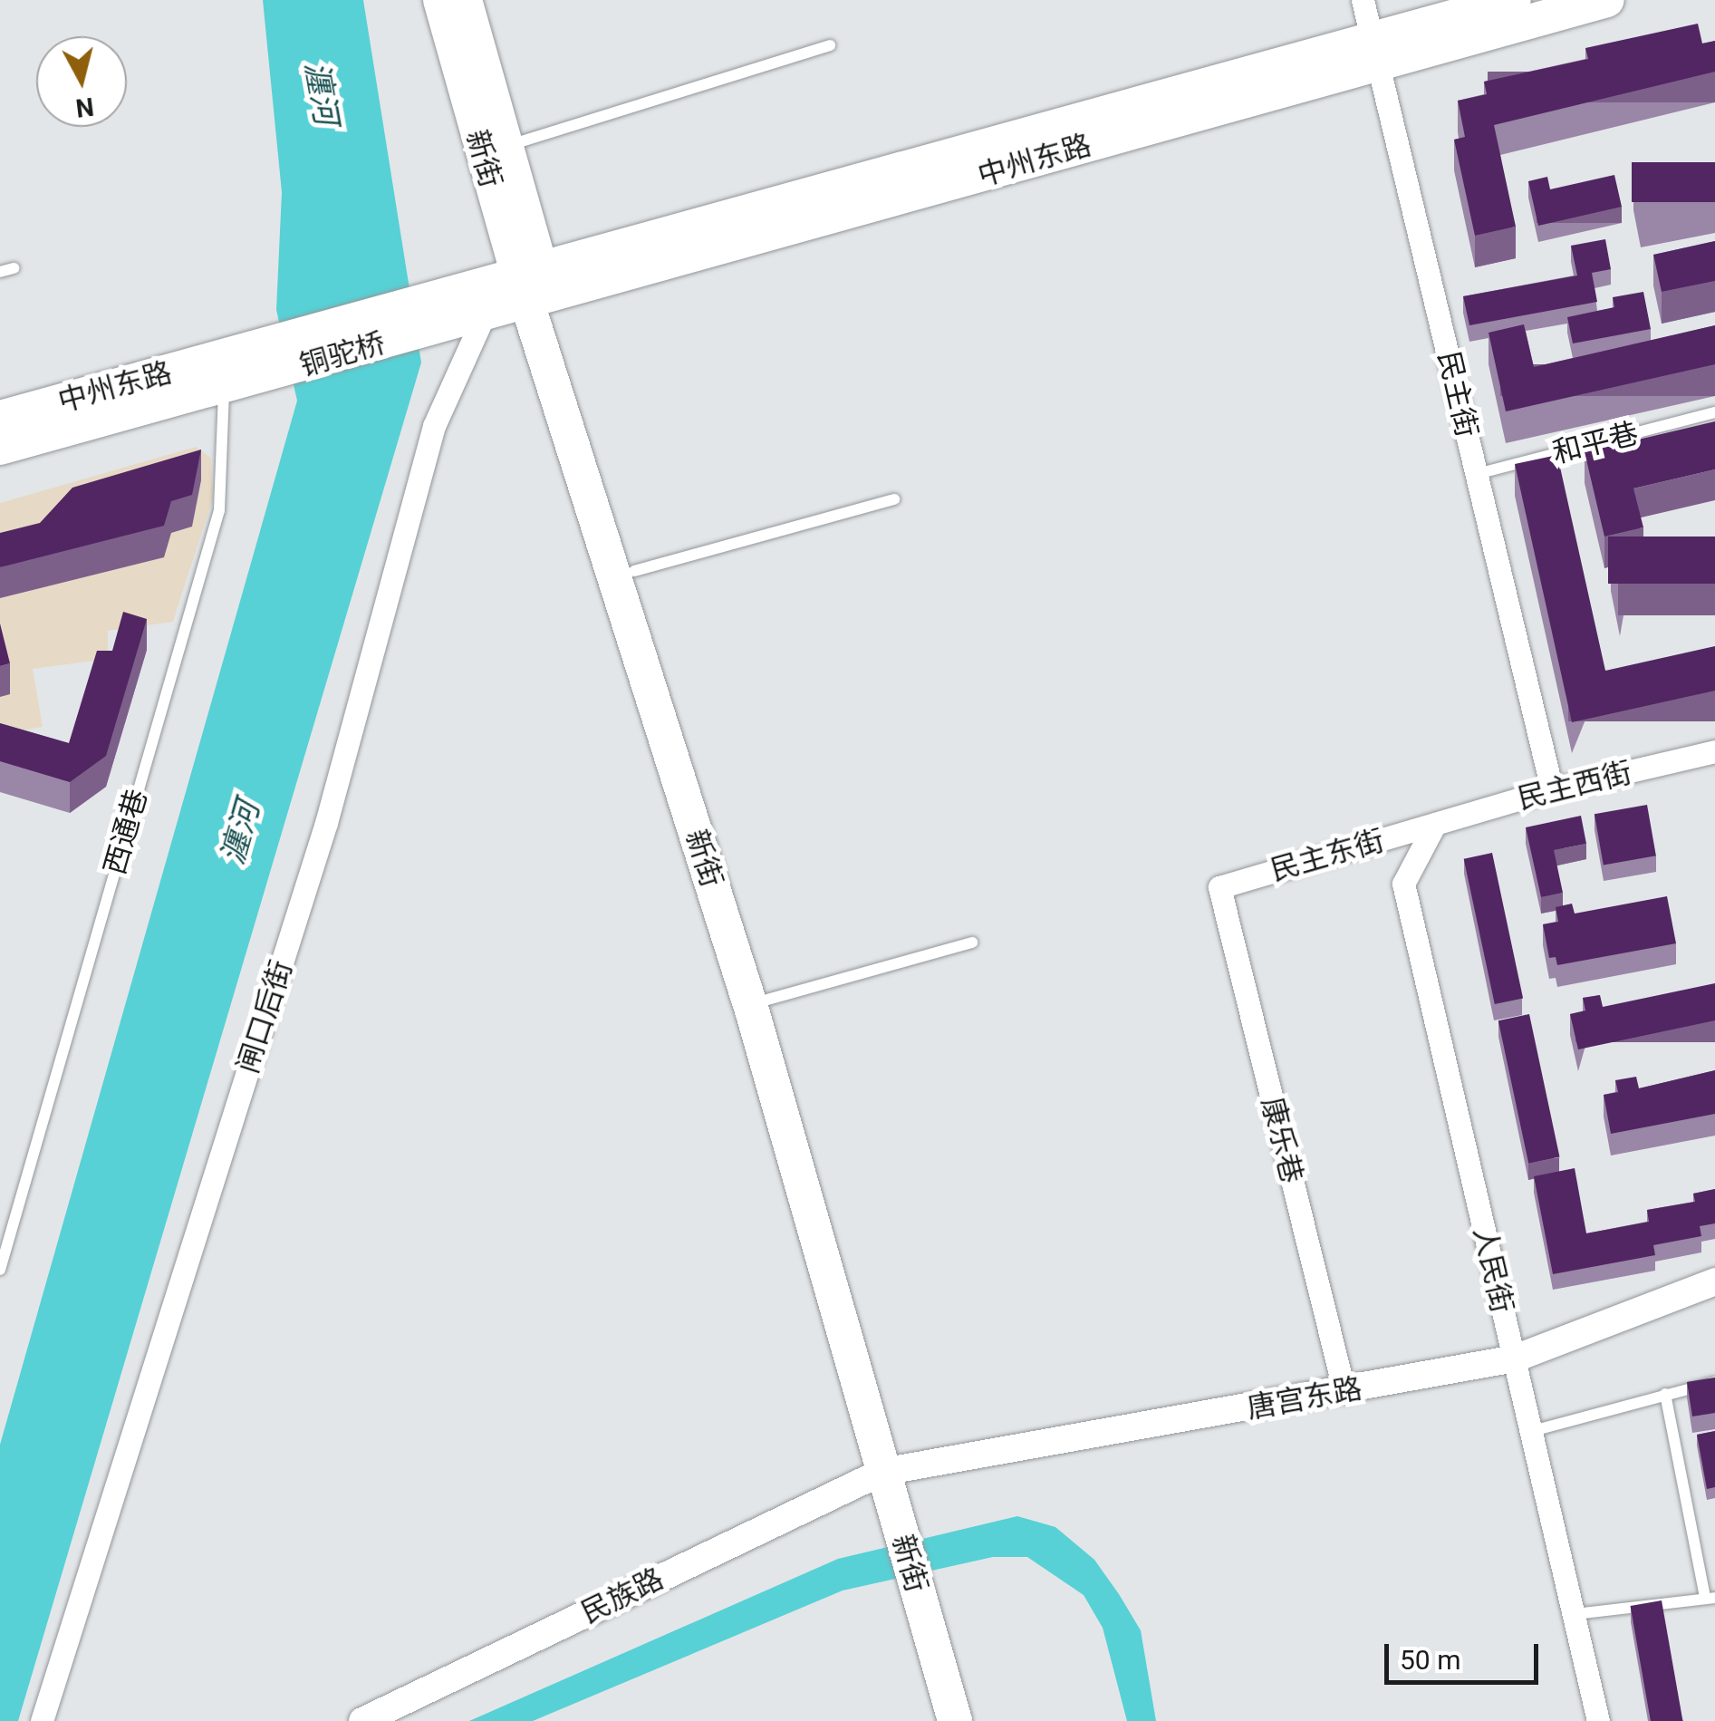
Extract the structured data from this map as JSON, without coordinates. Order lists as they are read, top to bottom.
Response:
{
  "streets": {
    "main road": ["新街", "中州东路", "铜驼桥"],
    "street": [
      "民主街",
      "民主西街",
      "民主东街",
      "闸口后街",
      "康乐巷",
      "人民街",
      "唐宫东路",
      "民族路"
    ],
    "lane": ["和平巷", "西通巷"]
  },
  "crossings": [
    ["新街", "中州东路"],
    ["新街", "唐宫东路"],
    ["新街", "民族路"],
    ["中州东路", "铜驼桥"],
    ["中州东路", "民主街"],
    ["中州东路", "西通巷"],
    ["中州东路", "闸口后街"],
    ["铜驼桥", "西通巷"],
    ["铜驼桥", "闸口后街"],
    ["民主街", "和平巷"],
    ["民主街", "民主西街"],
    ["民主西街", "民主东街"],
    ["民主西街", "人民街"],
    ["民主东街", "康乐巷"],
    ["民主东街", "人民街"],
    ["康乐巷", "唐宫东路"],
    ["人民街", "唐宫东路"],
    ["唐宫东路", "民族路"]
  ],
  "water": ["瀍河"],
  "scale_bar": "50 m",
  "north": "bottom"
}
